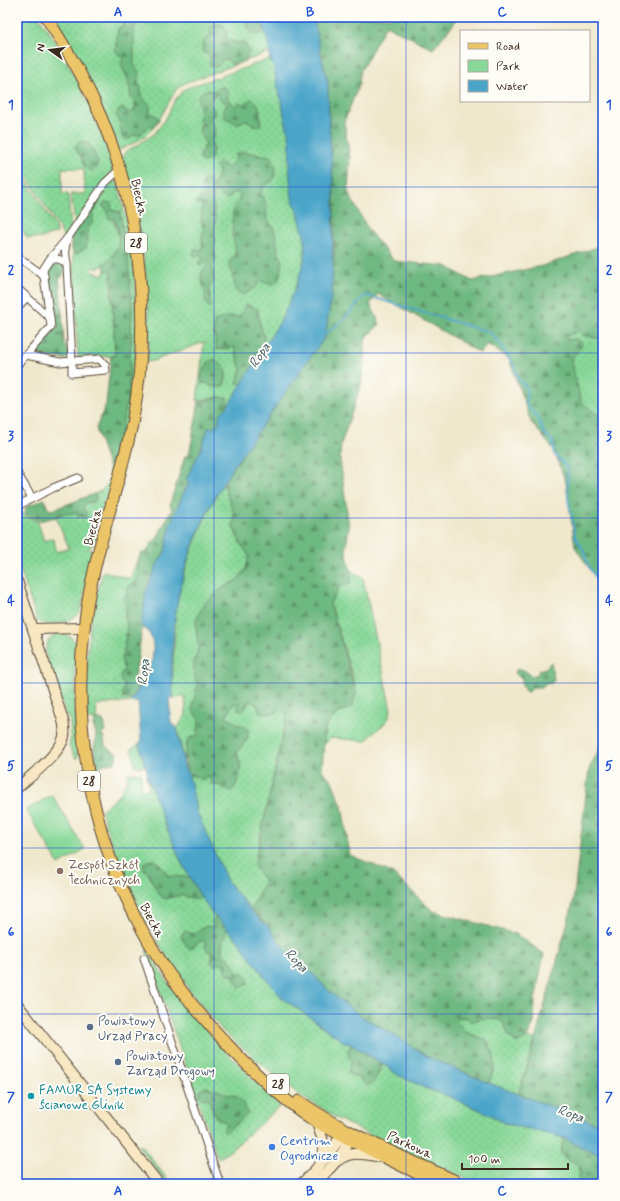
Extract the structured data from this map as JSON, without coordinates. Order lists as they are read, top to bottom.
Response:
{
  "streets": {
    "main road": ["Biecka", "28", "Parkowa"]
  },
  "crossings": [
    ["Biecka", "28"],
    ["Biecka", "Parkowa"],
    ["28", "Parkowa"]
  ],
  "water": ["Ropa"],
  "places": [
    "Zespół Szkół Technicznych",
    "Powiatowy Urząd Pracy",
    "Powiatowy Zarząd Drogowy",
    "FAMUR SA Systemy ścianowe Glinik",
    "Centrum Ogrodnicze"
  ],
  "legend": ["Road", "Park", "Water"],
  "scale_bar": "100 m",
  "north": "left",
  "grid": {
    "columns": ["A", "B", "C"],
    "rows": [
      "1",
      "2",
      "3",
      "4",
      "5",
      "6",
      "7"
    ]
  }
}
